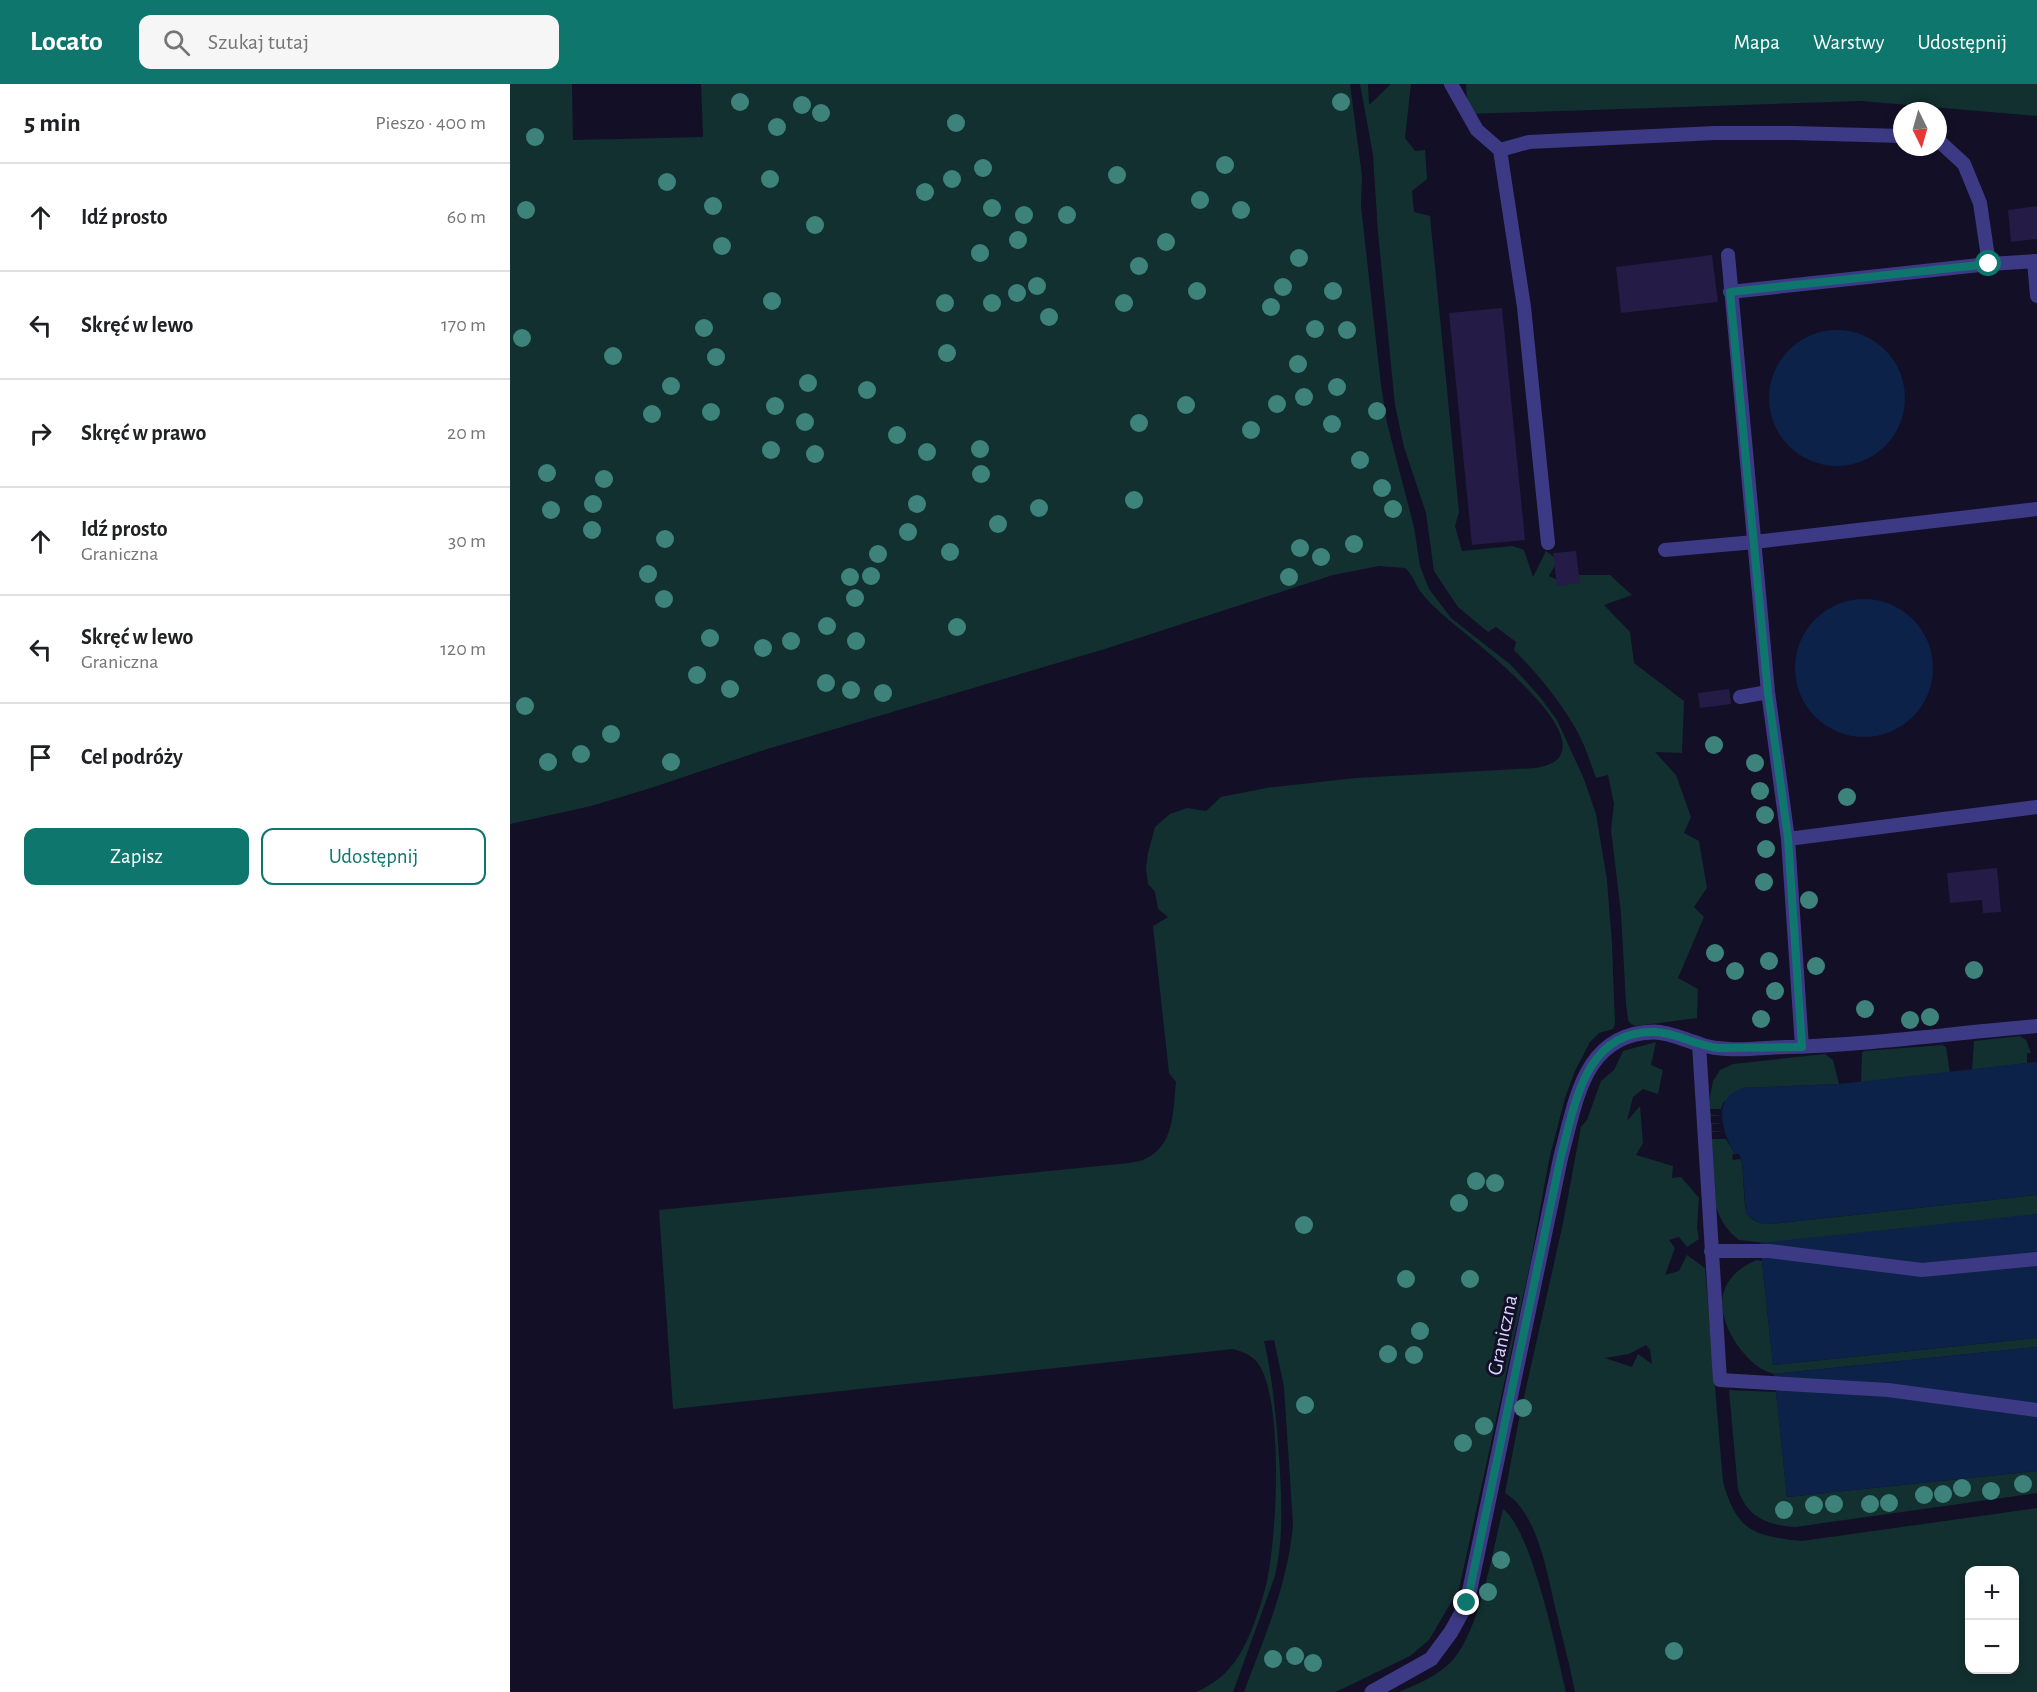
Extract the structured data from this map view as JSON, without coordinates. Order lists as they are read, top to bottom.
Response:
{
  "streets": {
    "street": ["Graniczna"]
  },
  "north": "bottom",
  "page": {
    "header": "Locato",
    "search": "Szukaj tutaj",
    "nav": ["Mapa", "Warstwy", "Udostępnij"],
    "heading": ["5 min", "Pieszo · 400 m"],
    "list": [
      ["Idź prosto", "60 m"],
      ["Skręć w lewo", "170 m"],
      ["Skręć w prawo", "20 m"],
      ["Idź prosto", "Graniczna", "30 m"],
      ["Skręć w lewo", "Graniczna", "120 m"],
      "Cel podróży"
    ],
    "buttons": ["Zapisz", "Udostępnij"],
    "map_buttons": ["+", "−"]
  }
}
